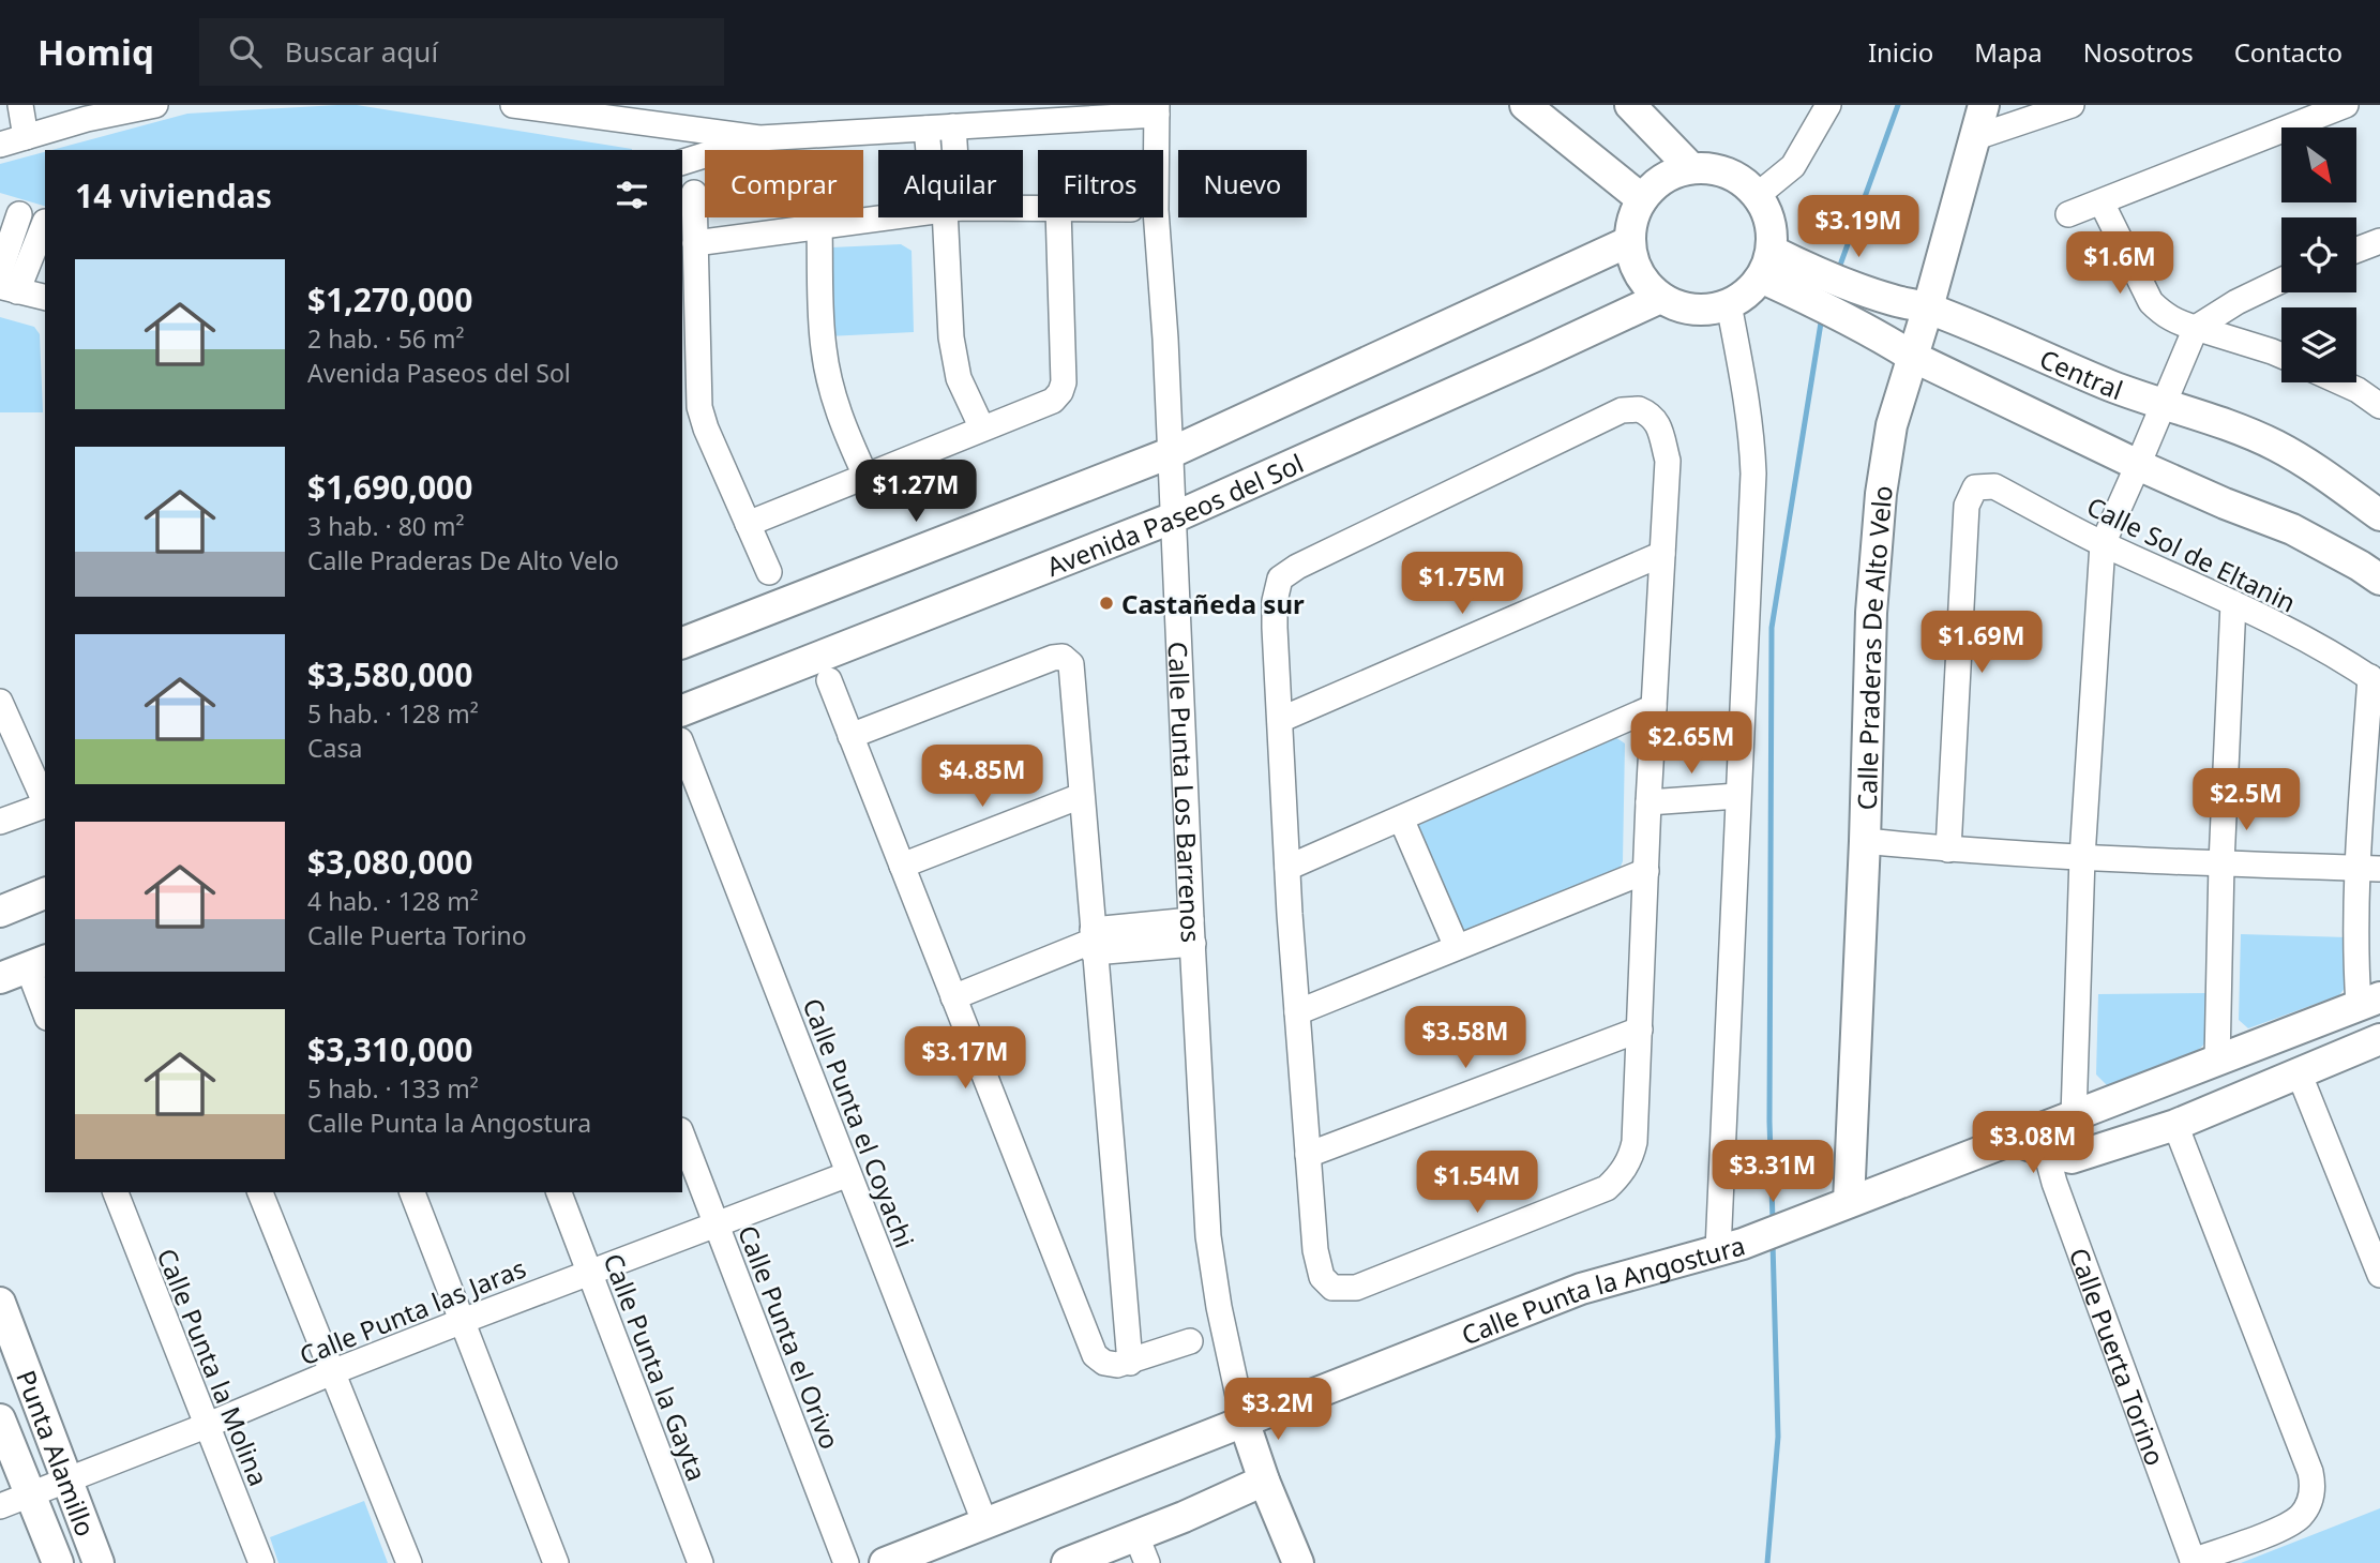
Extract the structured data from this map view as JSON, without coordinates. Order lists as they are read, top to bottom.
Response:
{
  "streets": {
    "street": [
      "Central",
      "Avenida Paseos del Sol",
      "Calle Sol de Eltanin",
      "Calle Praderas De Alto Velo",
      "Calle Punta Los Barrenos",
      "Calle Punta el Coyachi",
      "Calle Punta la Angostura",
      "Calle Punta las Jaras",
      "Calle Punta el Orivo",
      "Calle Puerta Torino",
      "Calle Punta la Molina",
      "Calle Punta la Gayta",
      "Punta Alamillo"
    ]
  },
  "crossings": [
    ["Central", "Calle Praderas De Alto Velo"],
    ["Avenida Paseos del Sol", "Calle Punta Los Barrenos"],
    ["Calle Praderas De Alto Velo", "Calle Punta la Angostura"],
    ["Calle Punta Los Barrenos", "Calle Punta la Angostura"],
    ["Calle Punta el Coyachi", "Calle Punta la Angostura"],
    ["Calle Punta el Coyachi", "Calle Punta las Jaras"],
    ["Calle Punta la Angostura", "Calle Puerta Torino"],
    ["Calle Punta las Jaras", "Calle Punta el Orivo"],
    ["Calle Punta las Jaras", "Calle Punta la Molina"],
    ["Calle Punta las Jaras", "Calle Punta la Gayta"],
    ["Calle Punta las Jaras", "Punta Alamillo"]
  ],
  "places": ["Castañeda sur"],
  "north": "bottom right",
  "page": {
    "header": "Homiq",
    "search": "Buscar aquí",
    "nav": [
      "Inicio",
      "Mapa",
      "Nosotros",
      "Contacto"
    ],
    "chip": [
      "Comprar",
      "Alquilar",
      "Filtros",
      "Nuevo"
    ],
    "heading": "14 viviendas",
    "price": [
      "$3.19M",
      "$1.6M",
      "$1.27M",
      "$1.75M",
      "$1.69M",
      "$2.65M",
      "$4.85M",
      "$2.5M",
      "$3.58M",
      "$3.17M",
      "$3.08M",
      "$3.31M",
      "$1.54M",
      "$3.2M"
    ],
    "list": [
      {
        "name": "$1,270,000",
        "note": "2 hab. · 56 m² · Avenida Paseos del Sol"
      },
      {
        "name": "$1,690,000",
        "note": "3 hab. · 80 m² · Calle Praderas De Alto Velo"
      },
      {
        "name": "$3,580,000",
        "note": "5 hab. · 128 m² · Casa"
      },
      {
        "name": "$3,080,000",
        "note": "4 hab. · 128 m² · Calle Puerta Torino"
      },
      {
        "name": "$3,310,000",
        "note": "5 hab. · 133 m² · Calle Punta la Angostura"
      }
    ]
  }
}
